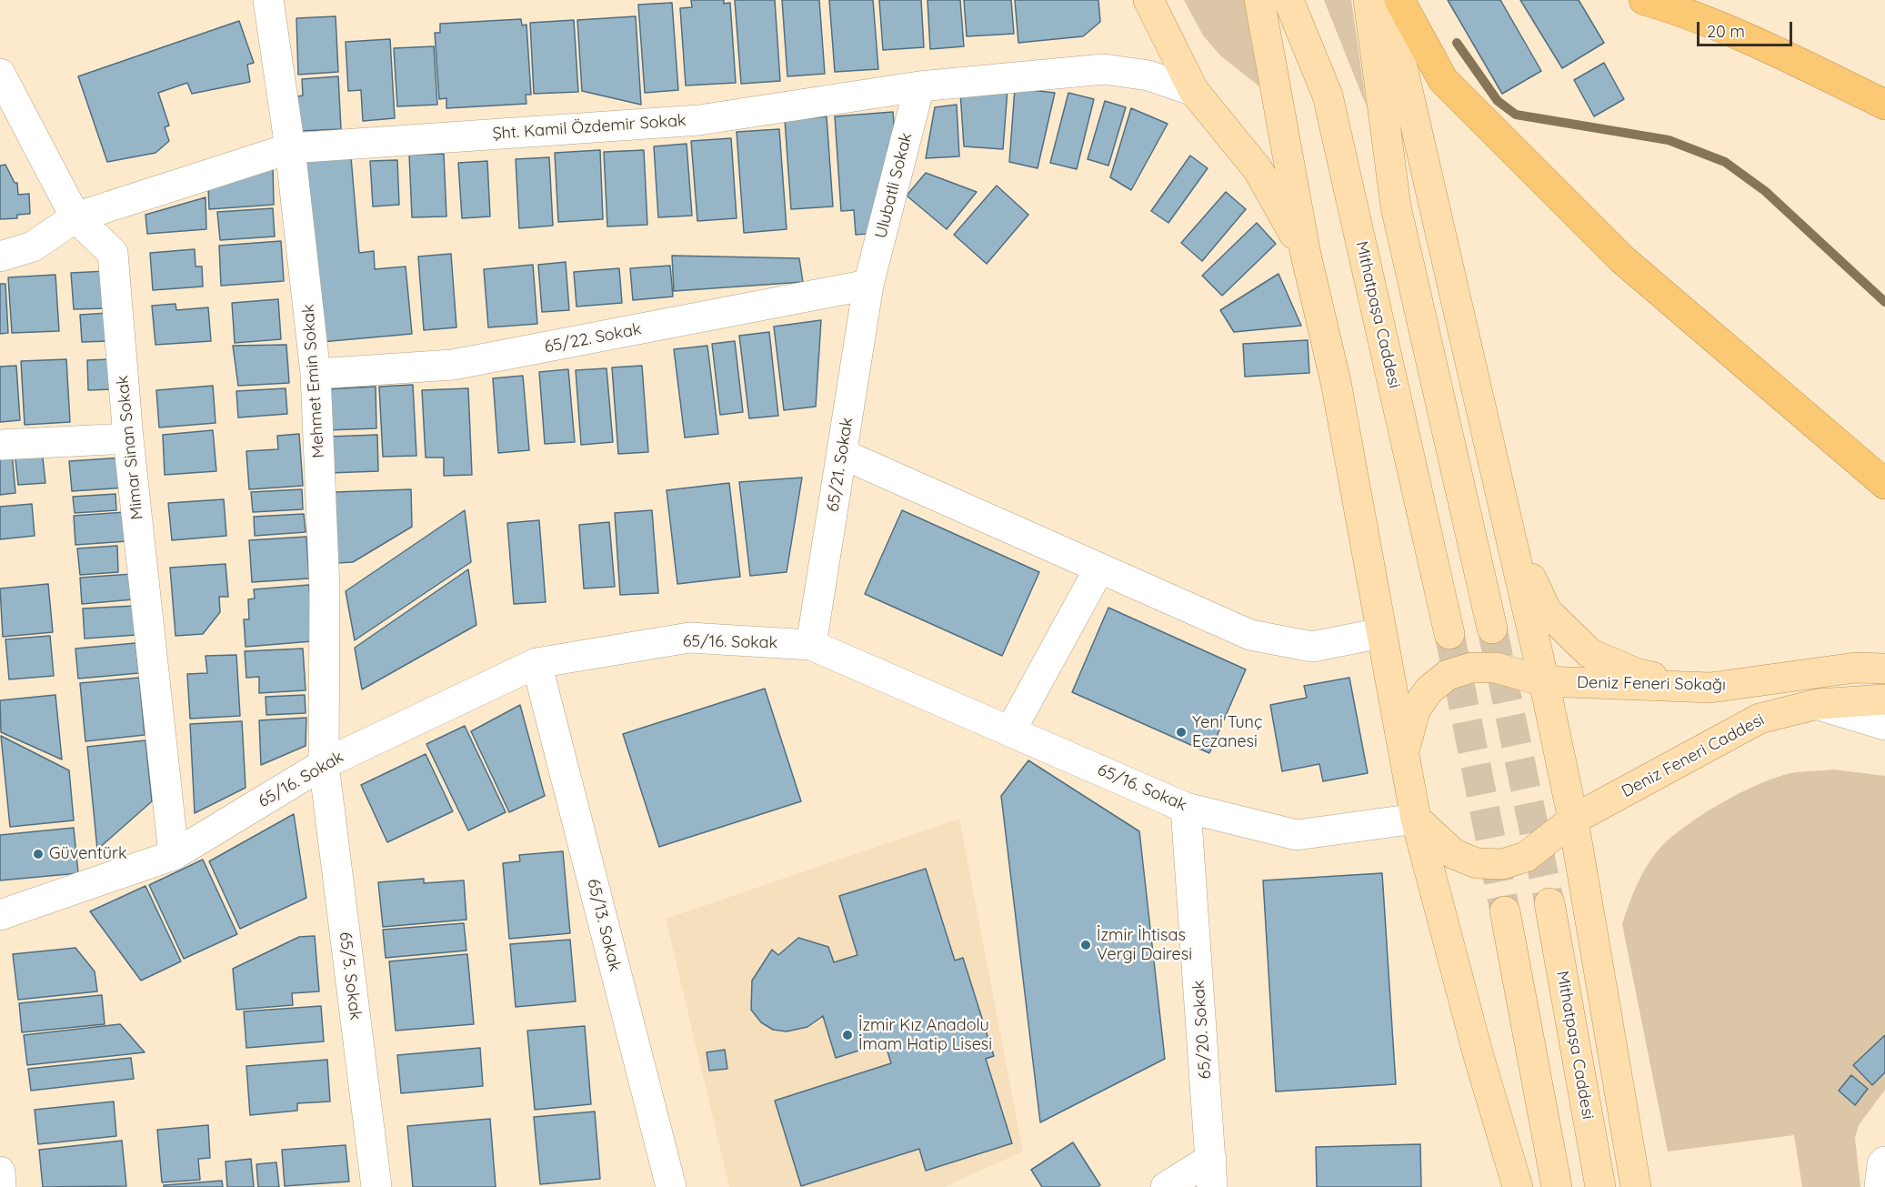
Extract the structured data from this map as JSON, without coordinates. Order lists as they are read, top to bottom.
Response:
{
  "streets": {
    "main road": ["Mithatpaşa Caddesi", "Deniz Feneri Sokağı", "Deniz Feneri Caddesi"],
    "street": [
      "Şht. Kamil Özdemir Sokak",
      "Ulubatli Sokak",
      "65/22. Sokak",
      "Mehmet Emin Sokak",
      "Mimar Sinan Sokak",
      "65/21. Sokak",
      "65/16. Sokak",
      "65/13. Sokak",
      "65/5. Sokak",
      "65/20. Sokak"
    ]
  },
  "crossings": [
    ["Şht. Kamil Özdemir Sokak", "Ulubatli Sokak"],
    ["Şht. Kamil Özdemir Sokak", "Mehmet Emin Sokak"],
    ["Şht. Kamil Özdemir Sokak", "Mimar Sinan Sokak"],
    ["Ulubatli Sokak", "65/22. Sokak"],
    ["Ulubatli Sokak", "65/21. Sokak"],
    ["65/22. Sokak", "Mehmet Emin Sokak"],
    ["65/22. Sokak", "65/21. Sokak"],
    ["Mehmet Emin Sokak", "65/16. Sokak"],
    ["Mehmet Emin Sokak", "65/5. Sokak"],
    ["Mimar Sinan Sokak", "65/16. Sokak"],
    ["65/21. Sokak", "65/16. Sokak"],
    ["65/16. Sokak", "Deniz Feneri Sokağı"],
    ["65/16. Sokak", "Deniz Feneri Caddesi"],
    ["65/16. Sokak", "65/13. Sokak"],
    ["65/16. Sokak", "65/5. Sokak"],
    ["65/16. Sokak", "65/20. Sokak"],
    ["Deniz Feneri Sokağı", "Deniz Feneri Caddesi"]
  ],
  "places": [
    "Yeni Tunç Eczanesi",
    "Güventürk",
    "İzmir İhtisas Vergi Dairesi",
    "İzmir Kız Anadolu İmam Hatip Lisesi"
  ],
  "scale_bar": "20 m"
}
